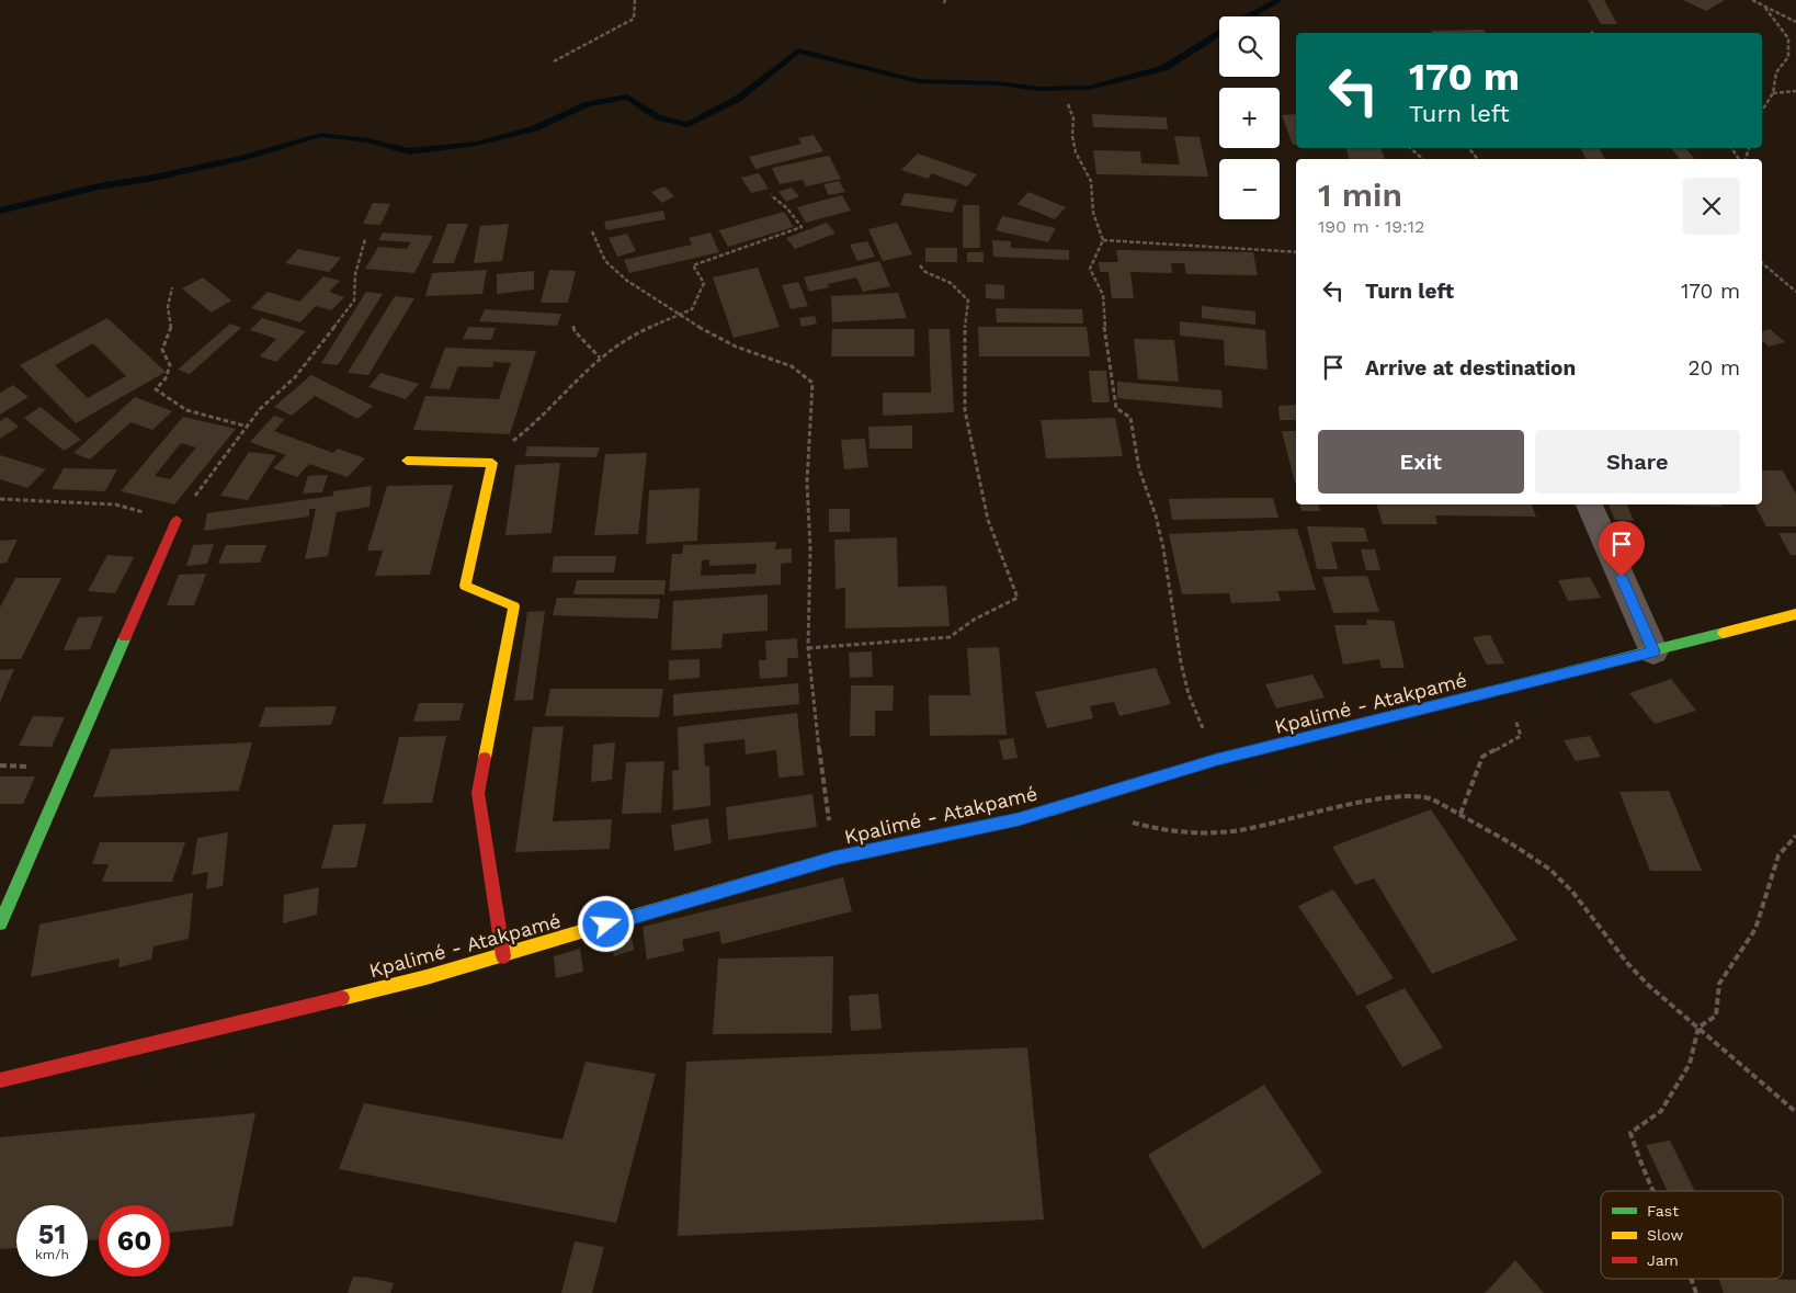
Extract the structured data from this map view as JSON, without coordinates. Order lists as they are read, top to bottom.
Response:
{
  "streets": {
    "main road": ["Kpalimé - Atakpamé"]
  },
  "legend": ["Fast", "Slow", "Jam"],
  "page": {
    "map_buttons": ["+", "−"],
    "turn": ["170 m", "Turn left"],
    "heading": ["1 min", "190 m · 19:12"],
    "list": [
      {
        "name": "Turn left",
        "value": "170 m"
      },
      {
        "name": "Arrive at destination",
        "value": "20 m"
      }
    ],
    "buttons": ["Exit", "Share"],
    "speed": "51 km/h",
    "limit": "60"
  }
}
